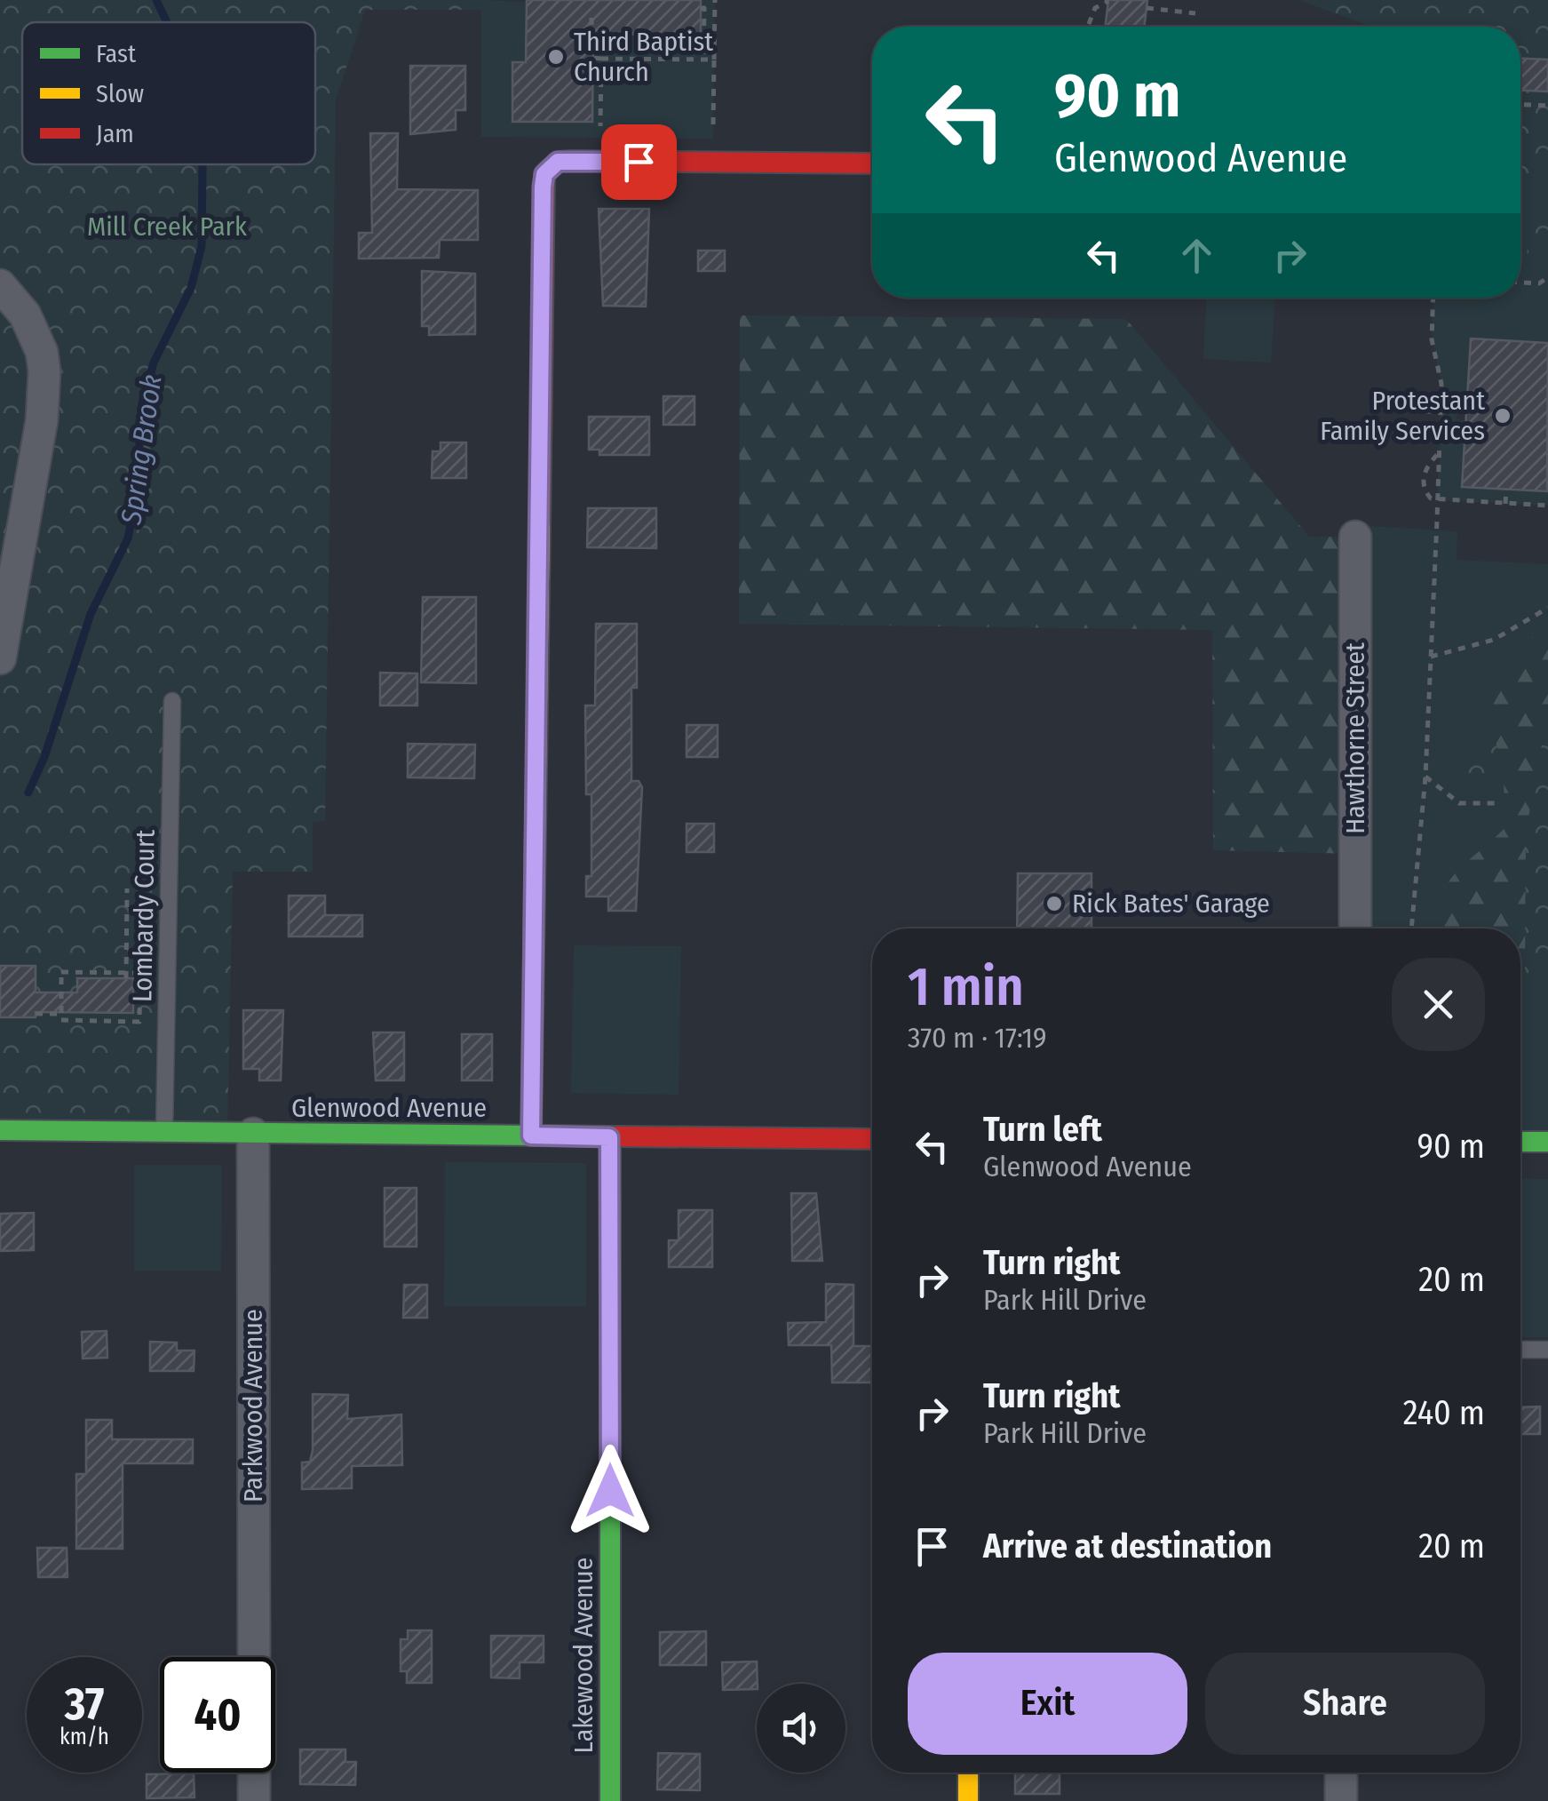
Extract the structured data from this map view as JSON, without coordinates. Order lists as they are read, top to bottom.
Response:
{
  "streets": {
    "street": [
      "Hawthorne Street",
      "Glenwood Avenue",
      "Parkwood Avenue",
      "Lakewood Avenue"
    ],
    "lane": ["Lombardy Court"]
  },
  "crossings": [
    ["Lombardy Court", "Glenwood Avenue"],
    ["Glenwood Avenue", "Parkwood Avenue"],
    ["Glenwood Avenue", "Lakewood Avenue"]
  ],
  "water": ["Spring Brook"],
  "parks": ["Mill Creek Park"],
  "places": ["Third Baptist Church", "Protestant Family Services", "Rick Bates' Garage"],
  "legend": ["Fast", "Slow", "Jam"],
  "page": {
    "turn": ["90 m", "Glenwood Avenue"],
    "heading": ["1 min", "370 m · 17:19"],
    "list": [
      {
        "name": "Turn left",
        "note": "Glenwood Avenue",
        "value": "90 m"
      },
      {
        "name": "Turn right",
        "note": "Park Hill Drive",
        "value": "20 m"
      },
      {
        "name": "Turn right",
        "note": "Park Hill Drive",
        "value": "240 m"
      },
      {
        "name": "Arrive at destination",
        "value": "20 m"
      }
    ],
    "buttons": ["Exit", "Share"],
    "speed": "37 km/h",
    "limit": "40"
  }
}
